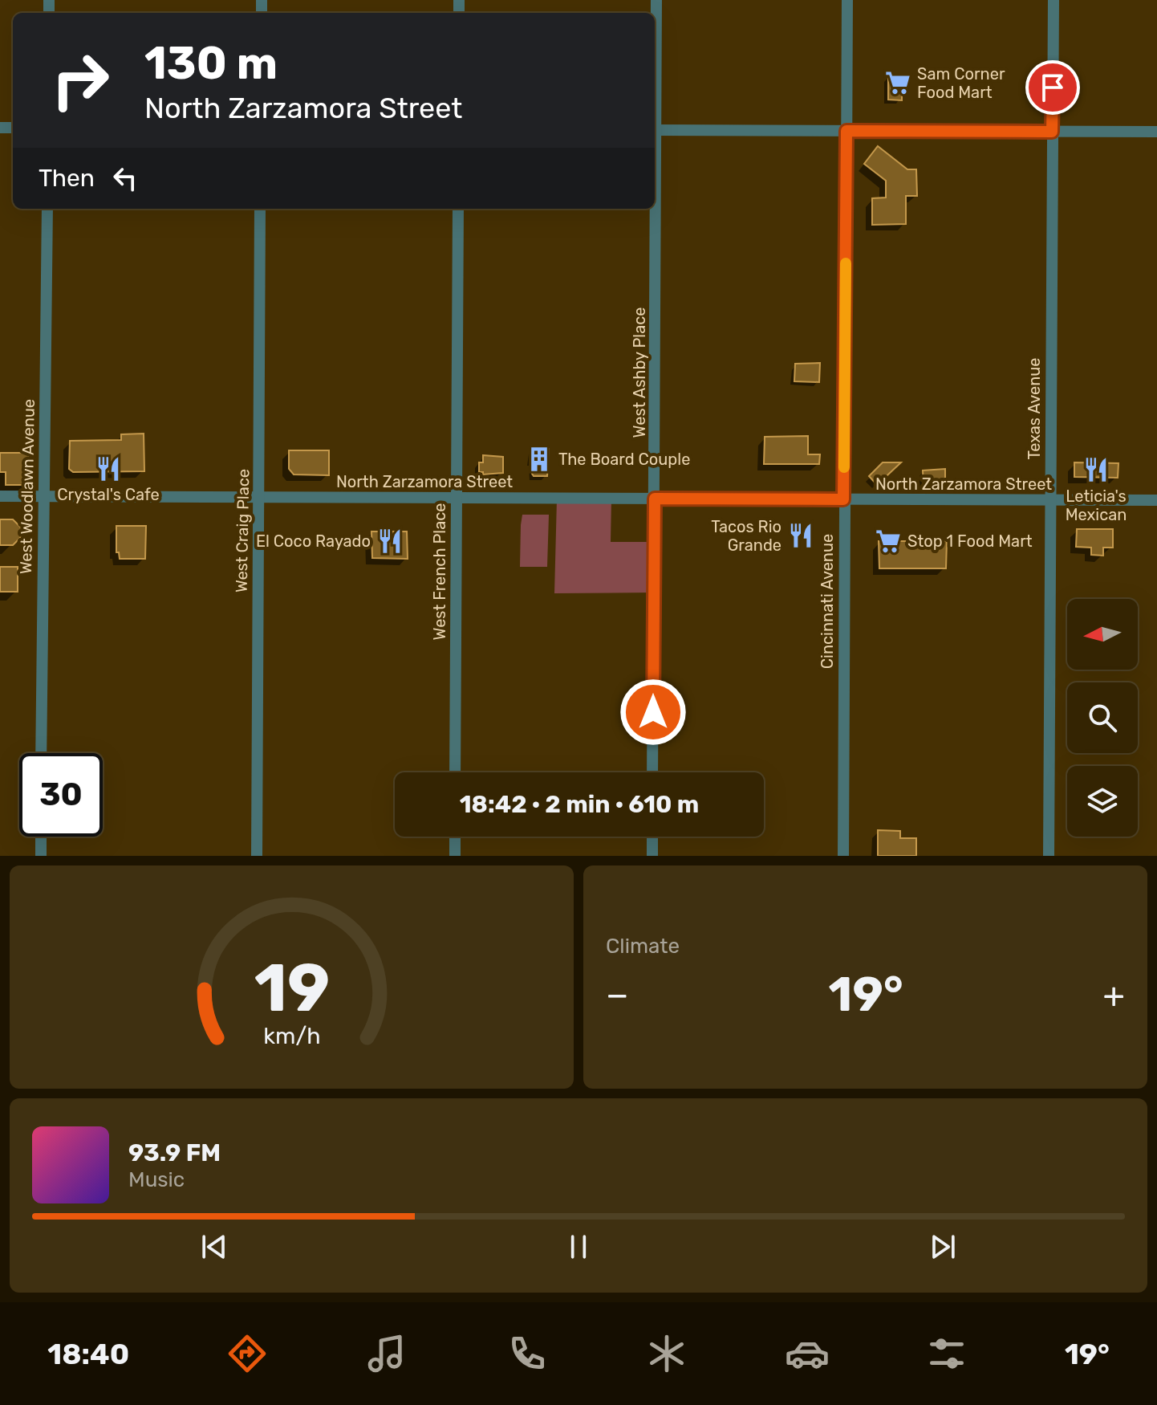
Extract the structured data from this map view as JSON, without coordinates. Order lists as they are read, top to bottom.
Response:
{
  "streets": {
    "street": [
      "West Ashby Place",
      "Texas Avenue",
      "North Zarzamora Street",
      "West Woodlawn Avenue",
      "West Craig Place",
      "West French Place",
      "Cincinnati Avenue"
    ]
  },
  "crossings": [
    ["West Ashby Place", "North Zarzamora Street"],
    ["Texas Avenue", "North Zarzamora Street"],
    ["North Zarzamora Street", "West Woodlawn Avenue"],
    ["North Zarzamora Street", "West Craig Place"],
    ["North Zarzamora Street", "West French Place"],
    ["North Zarzamora Street", "Cincinnati Avenue"]
  ],
  "places": {
    "supermarket": ["Sam Corner Food Mart", "Stop 1 Food Mart"],
    "building": ["The Board Couple"],
    "restaurant": [
      "Crystal's Cafe",
      "Leticia's Mexican",
      "Tacos Rio Grande",
      "El Coco Rayado"
    ]
  },
  "north": "left",
  "page": {
    "turn": ["130 m", "North Zarzamora Street"],
    "then": "Then",
    "limit": "30",
    "trip": "18:42 · 2 min · 610 m",
    "tile": "Climate",
    "heat": ["−", "19°", "+"],
    "song": ["93.9 FM", "Music"],
    "tabs": ["18:40", "19°"],
    "gauge": ["19", "km/h"]
  }
}
